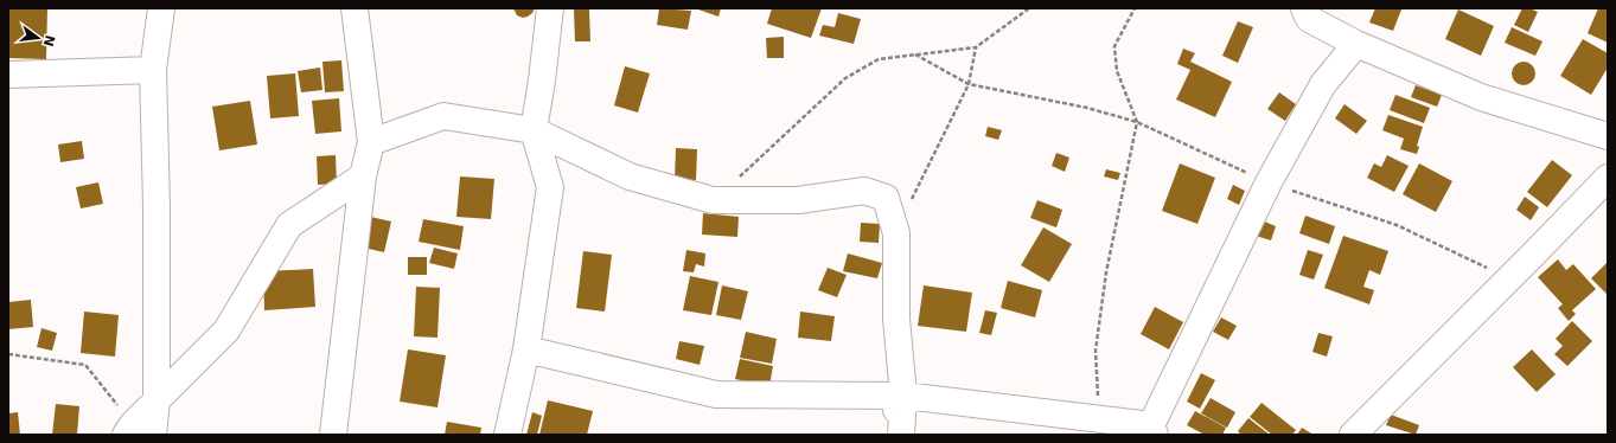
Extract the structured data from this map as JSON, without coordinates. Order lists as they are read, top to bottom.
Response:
{
  "north": "right"
}
